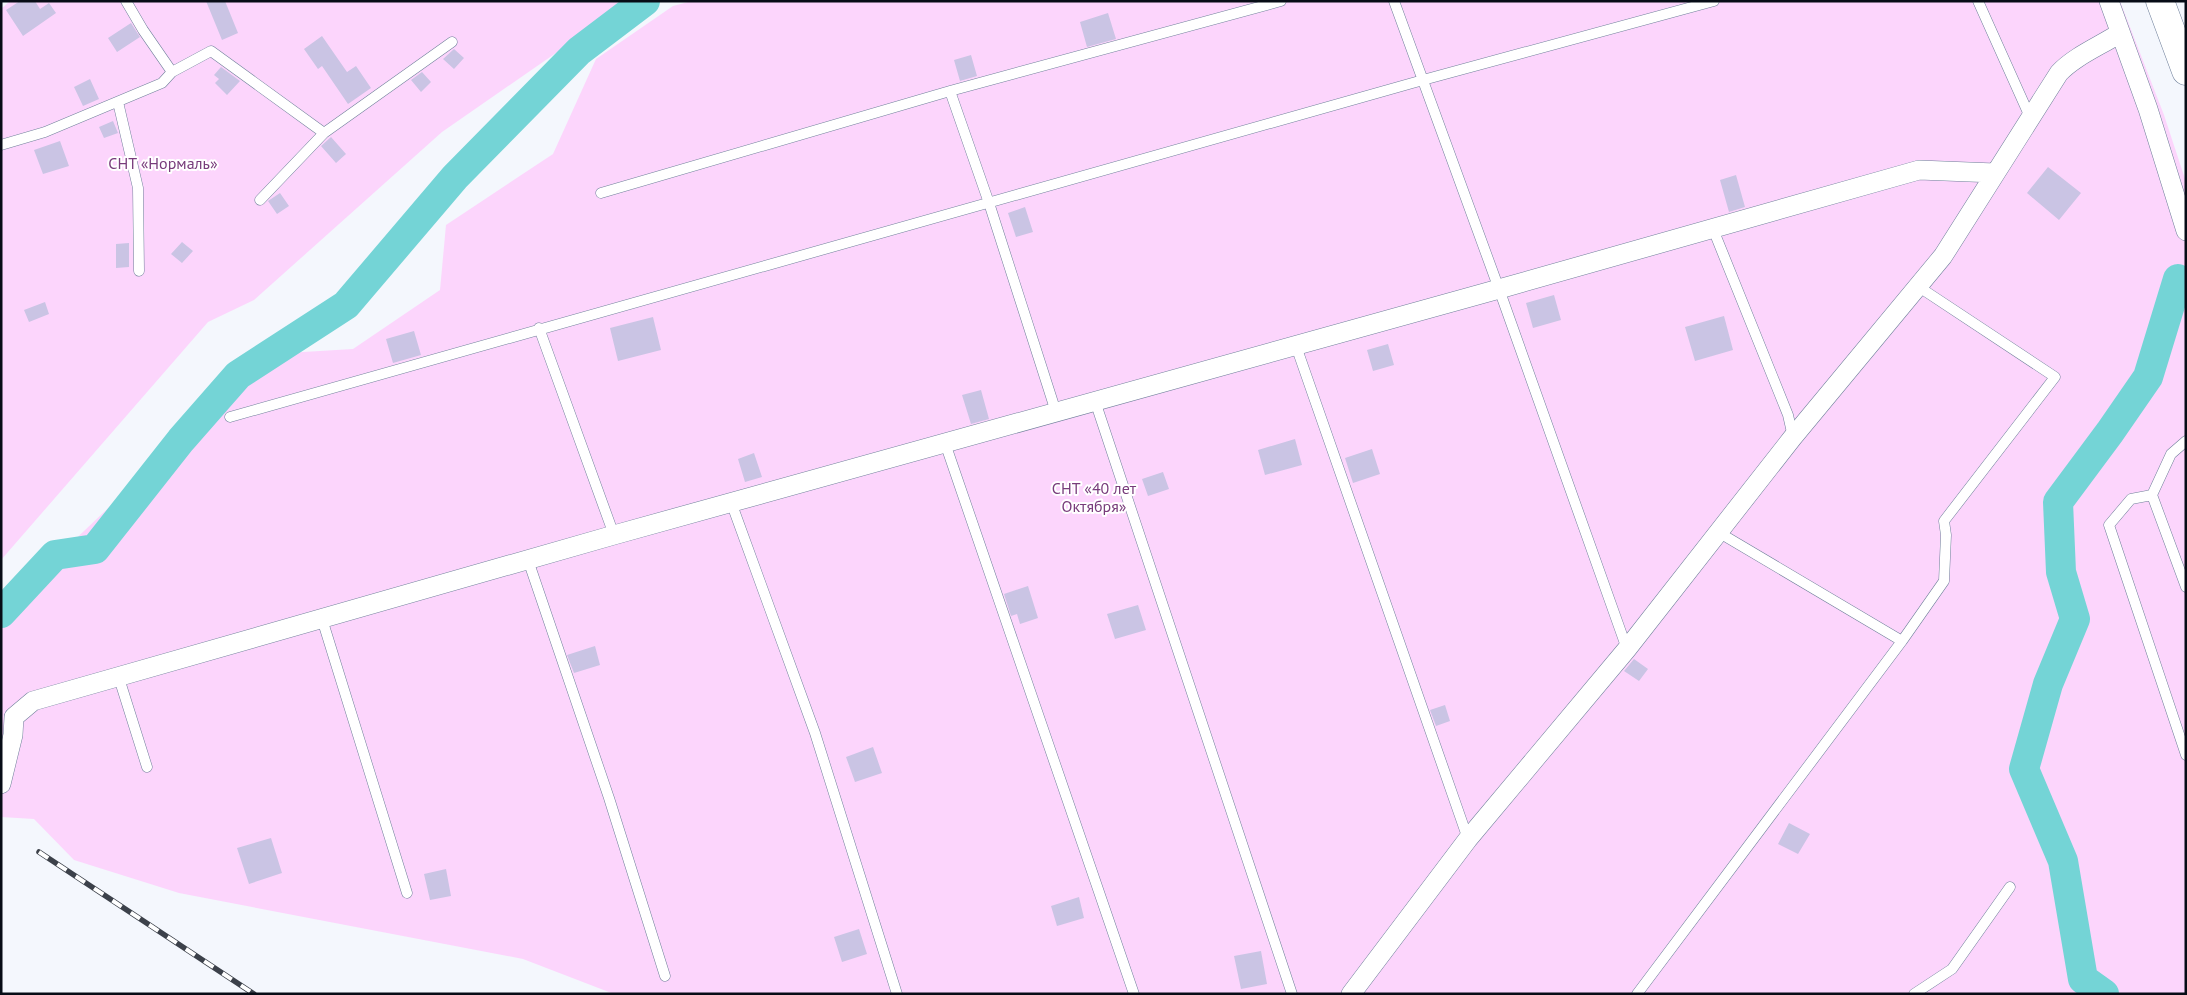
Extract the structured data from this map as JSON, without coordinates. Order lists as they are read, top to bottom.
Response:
{
  "parks": ["СНТ «Нормаль»", "СНТ «40 лет Октября»"]
}
